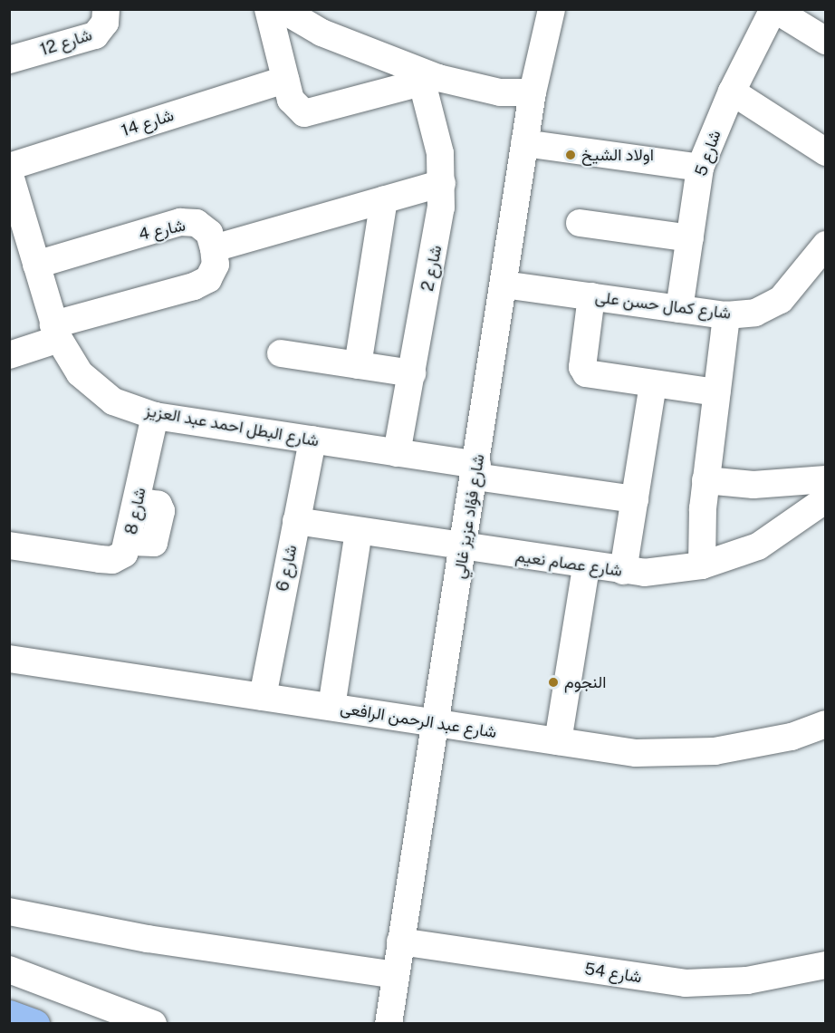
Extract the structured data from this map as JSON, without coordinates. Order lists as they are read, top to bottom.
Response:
{
  "streets": {
    "street": [
      "شارع 12",
      "شارع 14",
      "شارع 5",
      "شارع 4",
      "شارع 2",
      "شارع كمال حسن على",
      "شارع البطل احمد عبد العزيز",
      "شارع 8",
      "شارع فؤاد عزيز غالي",
      "شارع عصام نعيم",
      "شارع 6",
      "شارع عبد الرحمن الرافعى",
      "شارع 54"
    ]
  },
  "crossings": [
    ["شارع 5", "شارع كمال حسن على"],
    ["شارع 4", "شارع البطل احمد عبد العزيز"],
    ["شارع 2", "شارع البطل احمد عبد العزيز"],
    ["شارع كمال حسن على", "شارع فؤاد عزيز غالي"],
    ["شارع البطل احمد عبد العزيز", "شارع 8"],
    ["شارع البطل احمد عبد العزيز", "شارع فؤاد عزيز غالي"],
    ["شارع البطل احمد عبد العزيز", "شارع 6"],
    ["شارع فؤاد عزيز غالي", "شارع عصام نعيم"],
    ["شارع فؤاد عزيز غالي", "شارع عبد الرحمن الرافعى"],
    ["شارع فؤاد عزيز غالي", "شارع 54"],
    ["شارع عصام نعيم", "شارع 6"],
    ["شارع 6", "شارع عبد الرحمن الرافعى"]
  ],
  "places": ["اولاد الشيخ", "النجوم"]
}
